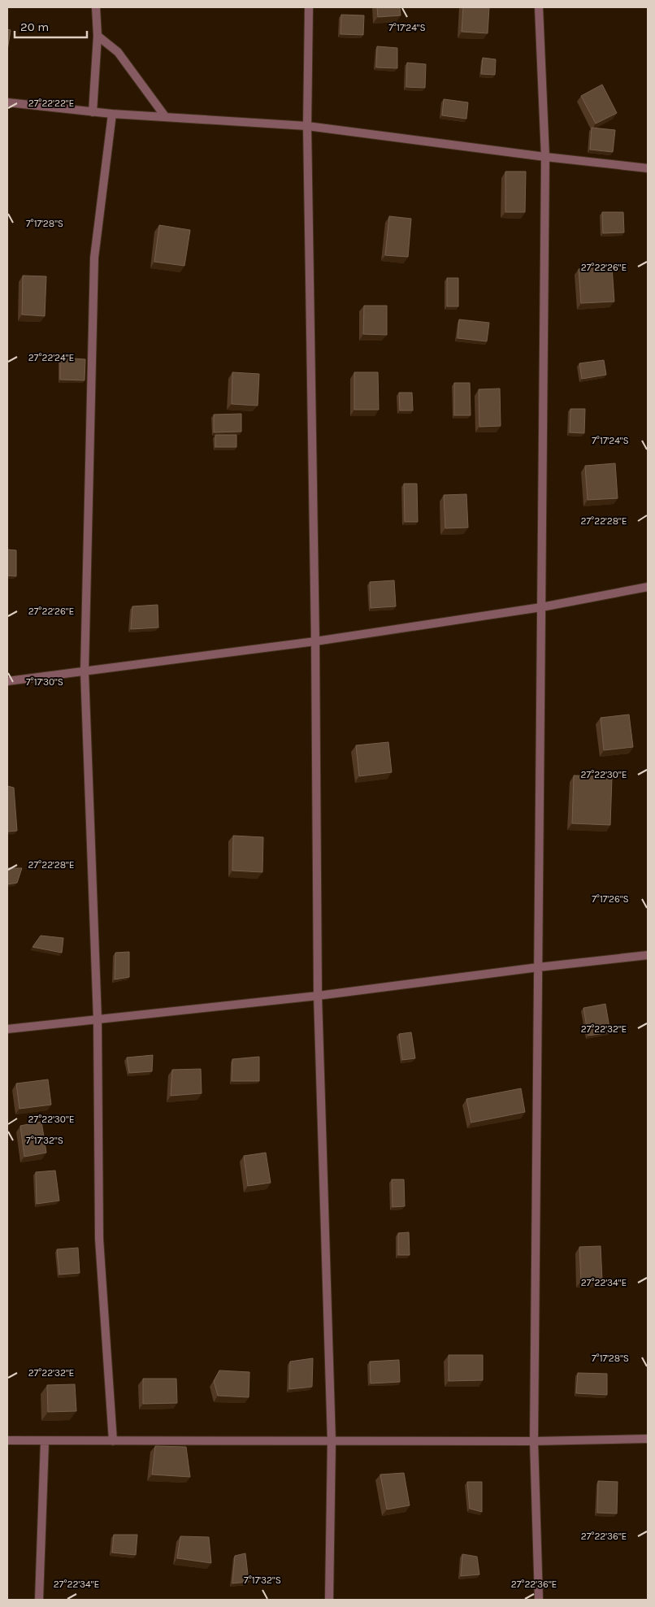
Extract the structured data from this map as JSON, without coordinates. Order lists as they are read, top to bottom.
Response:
{
  "scale_bar": "20 m",
  "coordinates": [
    "7°17'24\"S",
    "27°22'22\"E",
    "7°17'28\"S",
    "27°22'26\"E",
    "27°22'24\"E",
    "27°22'28\"E",
    "7°17'30\"S",
    "27°22'30\"E",
    "7°17'26\"S",
    "27°22'32\"E",
    "7°17'32\"S",
    "27°22'34\"E",
    "27°22'36\"E"
  ]
}
